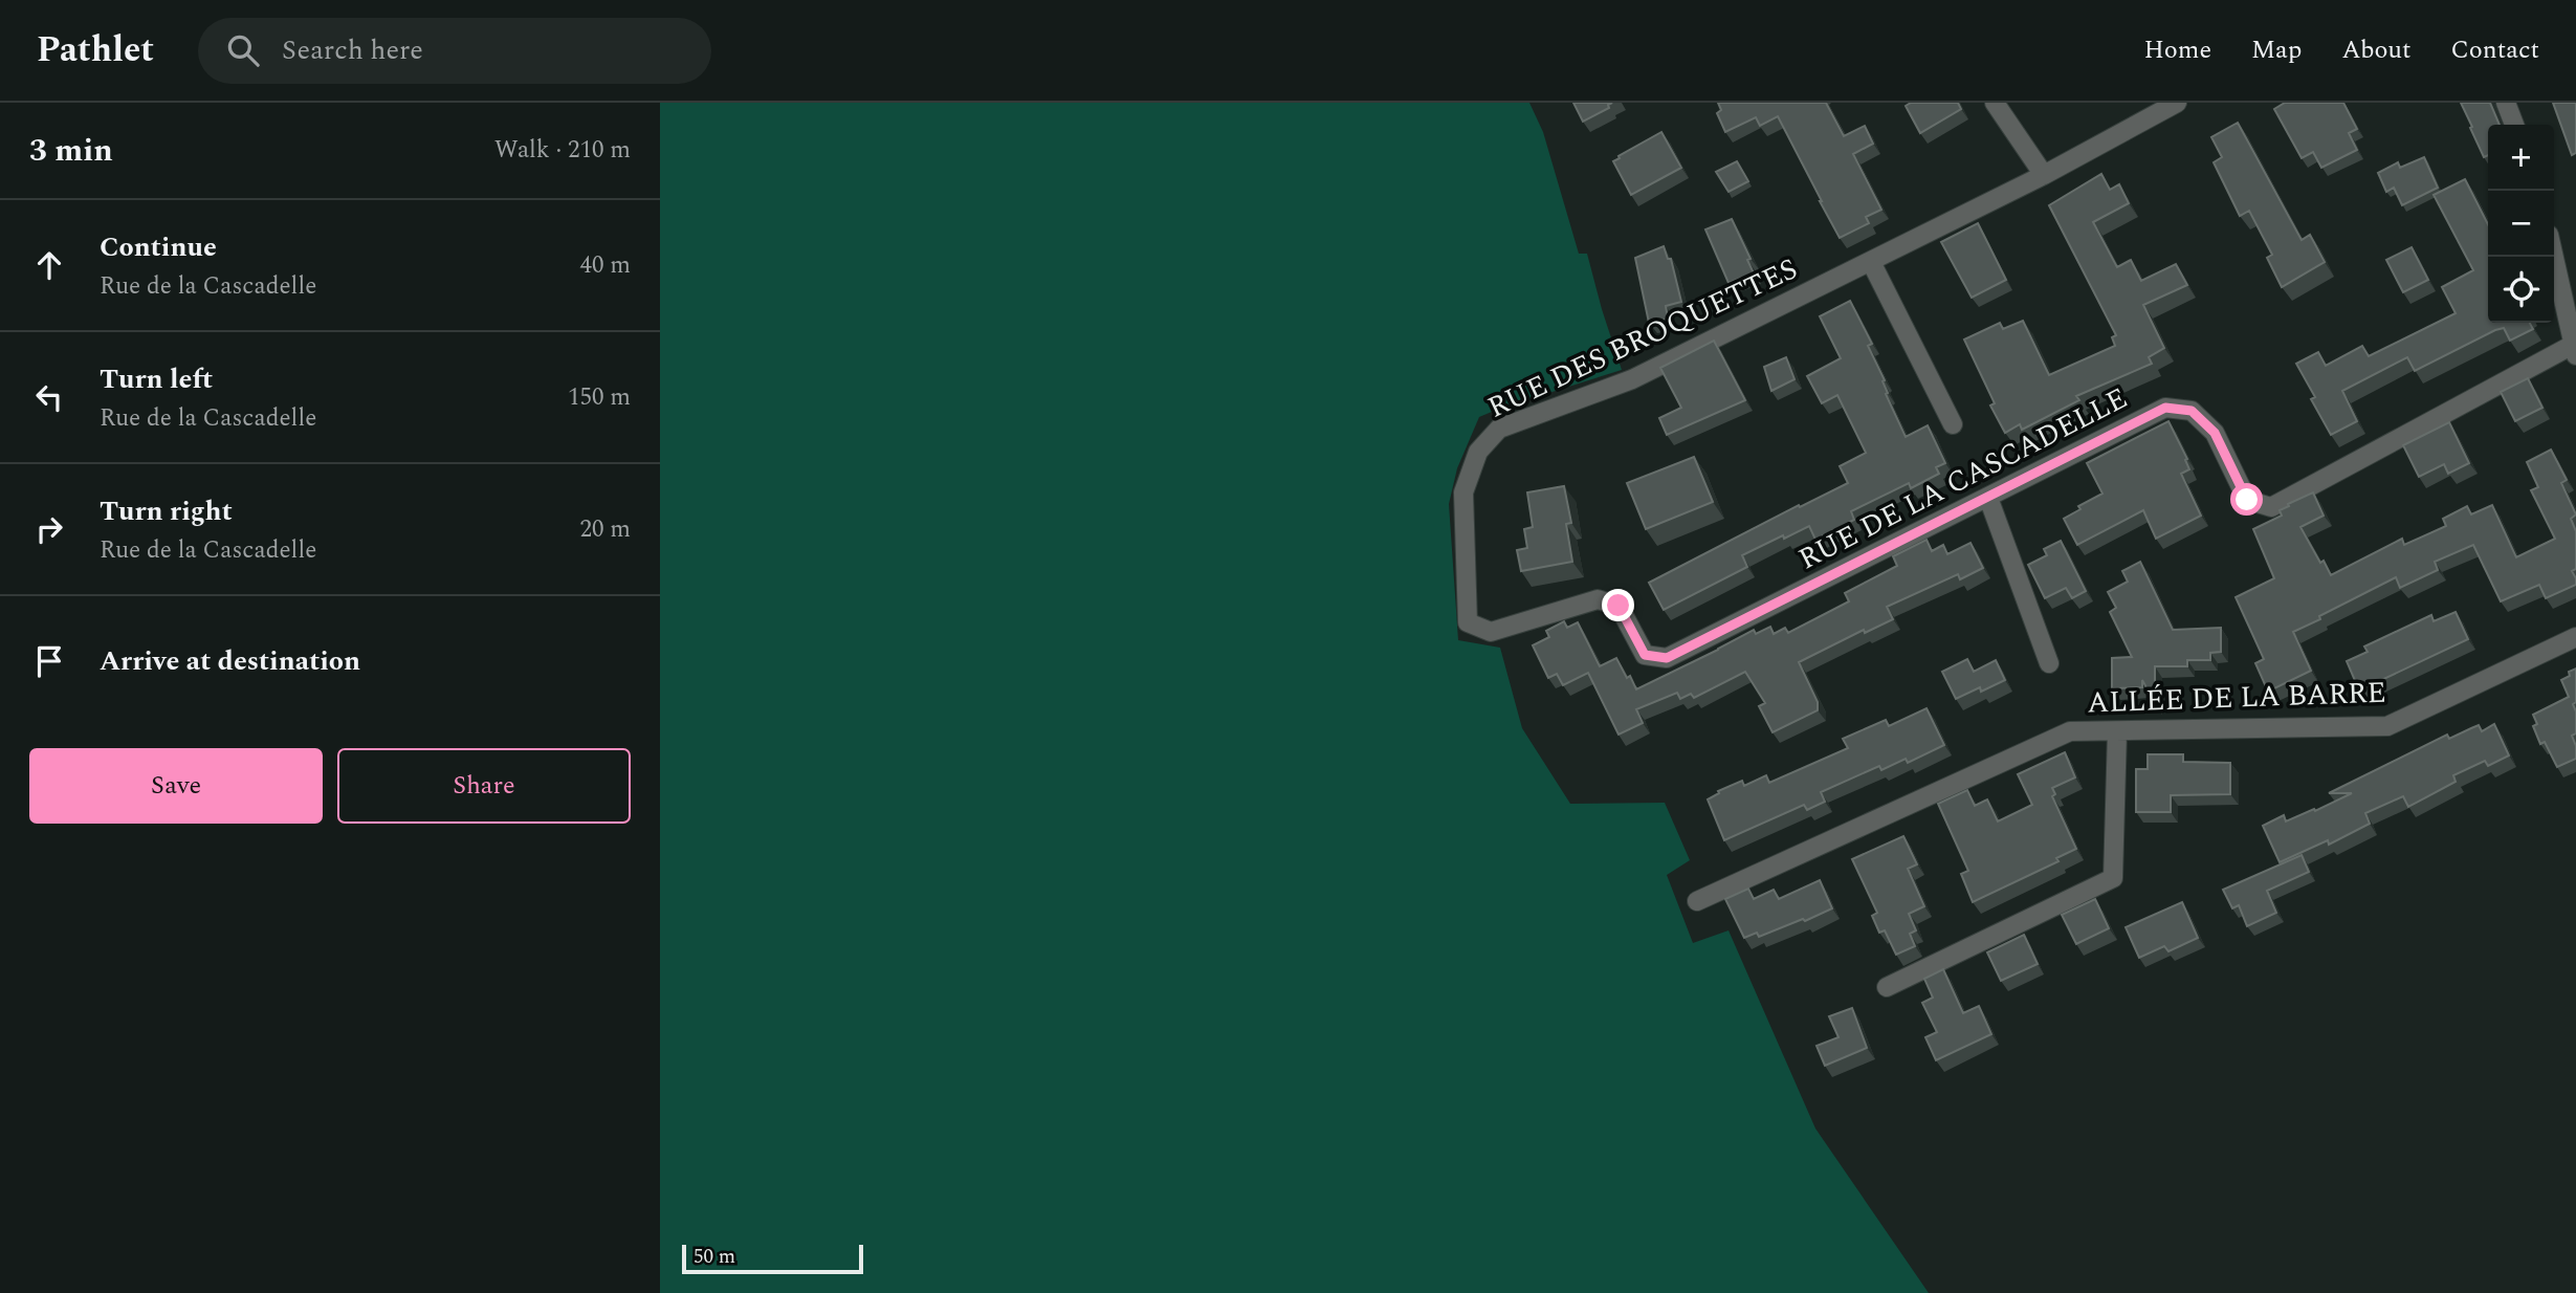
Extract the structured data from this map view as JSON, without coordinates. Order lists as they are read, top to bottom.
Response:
{
  "streets": {
    "street": ["RUE DES BROQUETTES", "RUE DE LA CASCADELLE", "ALLÉE DE LA BARRE"]
  },
  "crossings": [
    ["RUE DES BROQUETTES", "RUE DE LA CASCADELLE"]
  ],
  "scale_bar": "50 m",
  "page": {
    "header": "Pathlet",
    "search": "Search here",
    "nav": [
      "Home",
      "Map",
      "About",
      "Contact"
    ],
    "heading": ["3 min", "Walk · 210 m"],
    "map_buttons": ["+", "−"],
    "list": [
      ["Continue", "Rue de la Cascadelle", "40 m"],
      ["Turn left", "Rue de la Cascadelle", "150 m"],
      ["Turn right", "Rue de la Cascadelle", "20 m"],
      "Arrive at destination"
    ],
    "buttons": ["Save", "Share"],
    "scale": "50 m"
  }
}
